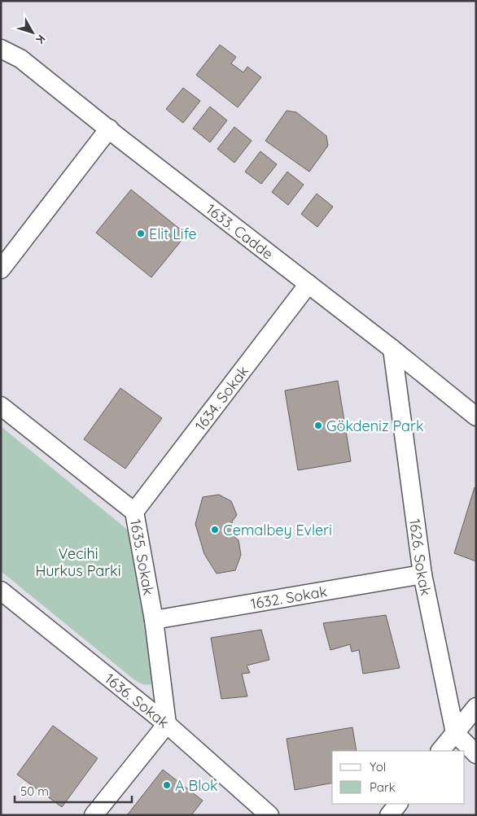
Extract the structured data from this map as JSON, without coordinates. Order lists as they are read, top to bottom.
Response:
{
  "streets": {
    "street": [
      "1633. Cadde",
      "1634. Sokak",
      "1626. Sokak",
      "1635. Sokak",
      "1632. Sokak",
      "1636. Sokak"
    ]
  },
  "crossings": [
    ["1633. Cadde", "1634. Sokak"],
    ["1633. Cadde", "1626. Sokak"],
    ["1634. Sokak", "1635. Sokak"],
    ["1626. Sokak", "1632. Sokak"],
    ["1635. Sokak", "1632. Sokak"],
    ["1635. Sokak", "1636. Sokak"]
  ],
  "parks": ["Vecihi Hurkus Parki"],
  "places": [
    "Elit Life",
    "Gökdeniz Park",
    "Cemalbey Evleri",
    "A Blok"
  ],
  "legend": ["Yol", "Park"],
  "scale_bar": "50 m",
  "north": "bottom right"
}
